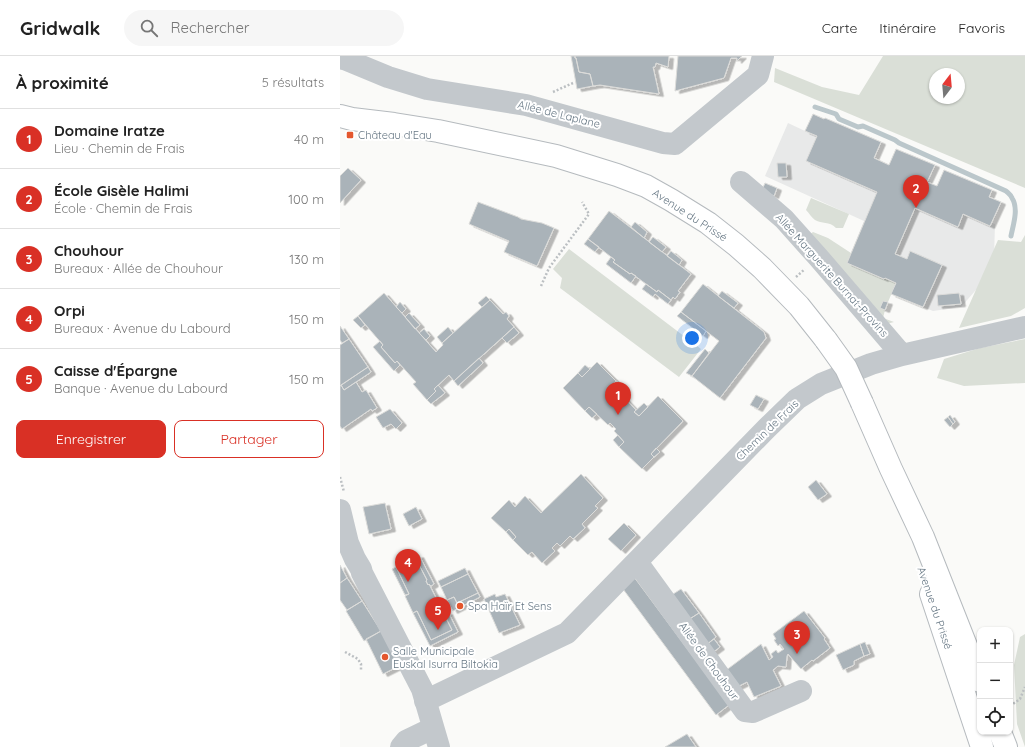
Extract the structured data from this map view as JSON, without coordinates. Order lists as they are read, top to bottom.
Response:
{
  "streets": {
    "main road": ["Avenue du Prissé"],
    "street": [
      "Allée de Laplane",
      "Allée Marguerite Burnat-Provins",
      "Chemin de Frais",
      "Allée de Chouhour"
    ]
  },
  "crossings": [
    ["Allée Marguerite Burnat-Provins", "Chemin de Frais"],
    ["Chemin de Frais", "Allée de Chouhour"]
  ],
  "places": {
    "transit": ["Château d'Eau"],
    "other": ["Spa Haïr Et Sens", "Salle Municipale Euskal Isurra Biltokia"]
  },
  "north": "top",
  "page": {
    "header": "Gridwalk",
    "search": "Rechercher",
    "nav": ["Carte", "Itinéraire", "Favoris"],
    "heading": ["À proximité", "5 résultats"],
    "list": [
      {
        "mark": "1",
        "name": "Domaine Iratze",
        "note": "Lieu · Chemin de Frais",
        "value": "40 m"
      },
      {
        "mark": "2",
        "name": "École Gisèle Halimi",
        "note": "École · Chemin de Frais",
        "value": "100 m"
      },
      {
        "mark": "3",
        "name": "Chouhour",
        "note": "Bureaux · Allée de Chouhour",
        "value": "130 m"
      },
      {
        "mark": "4",
        "name": "Orpi",
        "note": "Bureaux · Avenue du Labourd",
        "value": "150 m"
      },
      {
        "mark": "5",
        "name": "Caisse d'Épargne",
        "note": "Banque · Avenue du Labourd",
        "value": "150 m"
      }
    ],
    "pins": [
      "2",
      "1",
      "4",
      "5",
      "3"
    ],
    "buttons": ["Enregistrer", "Partager"],
    "map_buttons": ["+", "−"]
  }
}
